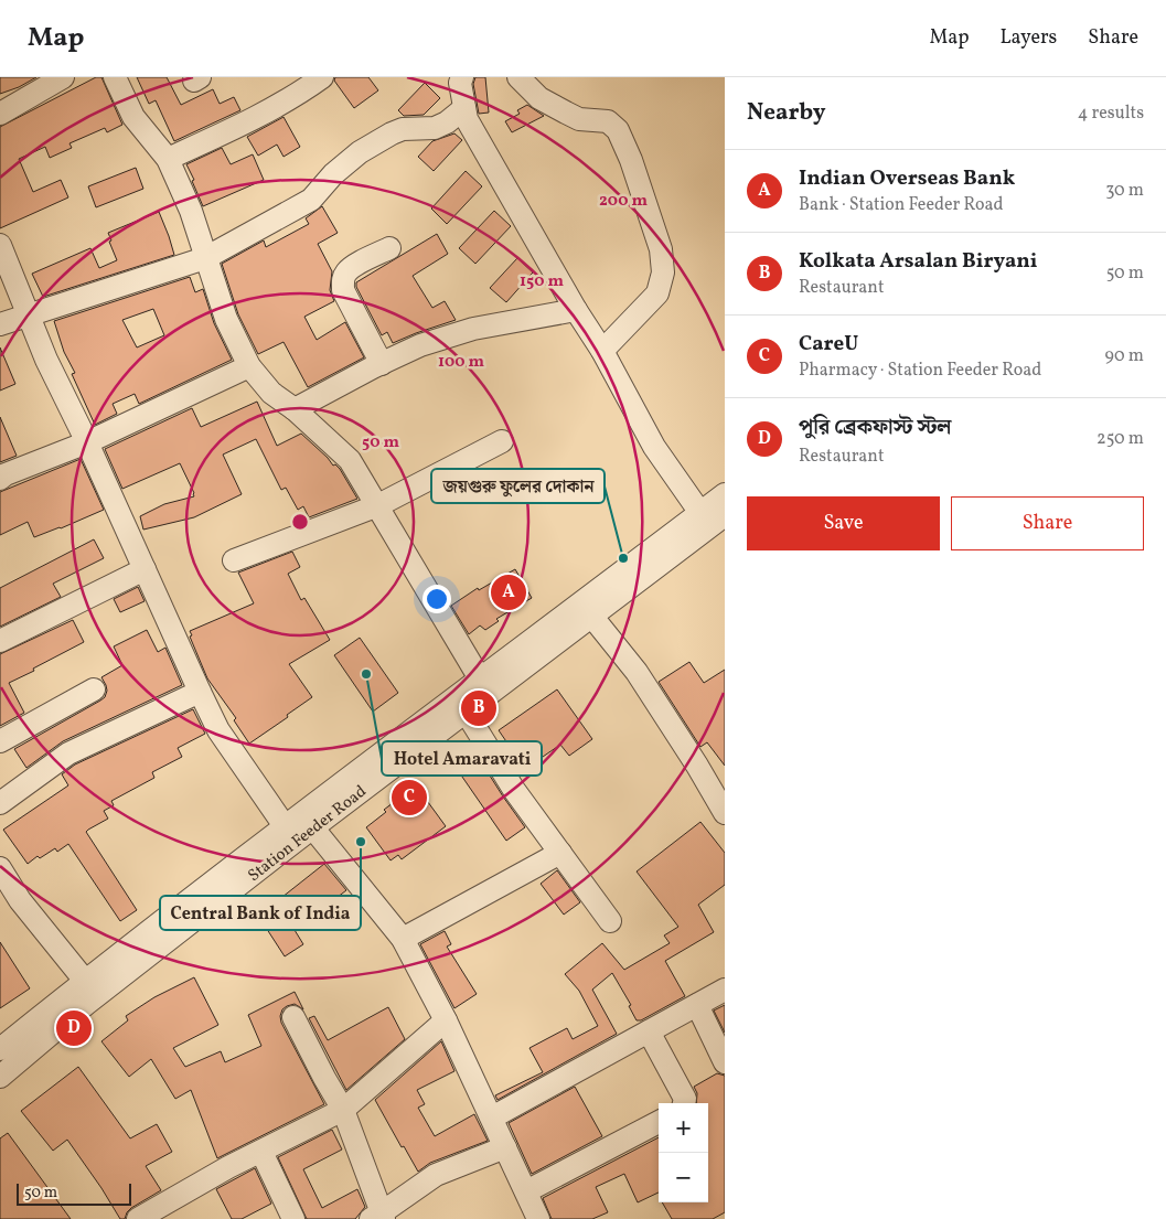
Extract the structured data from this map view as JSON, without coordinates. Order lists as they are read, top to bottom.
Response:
{
  "streets": {
    "street": ["Station Feeder Road"]
  },
  "places": ["জয়গুরু ফুলের দোকান", "Hotel Amaravati", "Central Bank of India"],
  "scale_bar": "50 m",
  "page": {
    "header": "Map",
    "nav": ["Map", "Layers", "Share"],
    "heading": ["Nearby", "4 results"],
    "list": [
      {
        "mark": "A",
        "name": "Indian Overseas Bank",
        "note": "Bank · Station Feeder Road",
        "value": "30 m"
      },
      {
        "mark": "B",
        "name": "Kolkata Arsalan Biryani",
        "note": "Restaurant",
        "value": "50 m"
      },
      {
        "mark": "C",
        "name": "CareU",
        "note": "Pharmacy · Station Feeder Road",
        "value": "90 m"
      },
      {
        "mark": "D",
        "name": "পুরি ব্রেকফাস্ট স্টল",
        "note": "Restaurant",
        "value": "250 m"
      }
    ],
    "buttons": ["Save", "Share"],
    "pins": [
      "A",
      "B",
      "C",
      "D"
    ],
    "map_buttons": ["+", "−"],
    "scale": "50 m"
  },
  "rings": [
    "200 m",
    "150 m",
    "100 m",
    "50 m"
  ]
}
